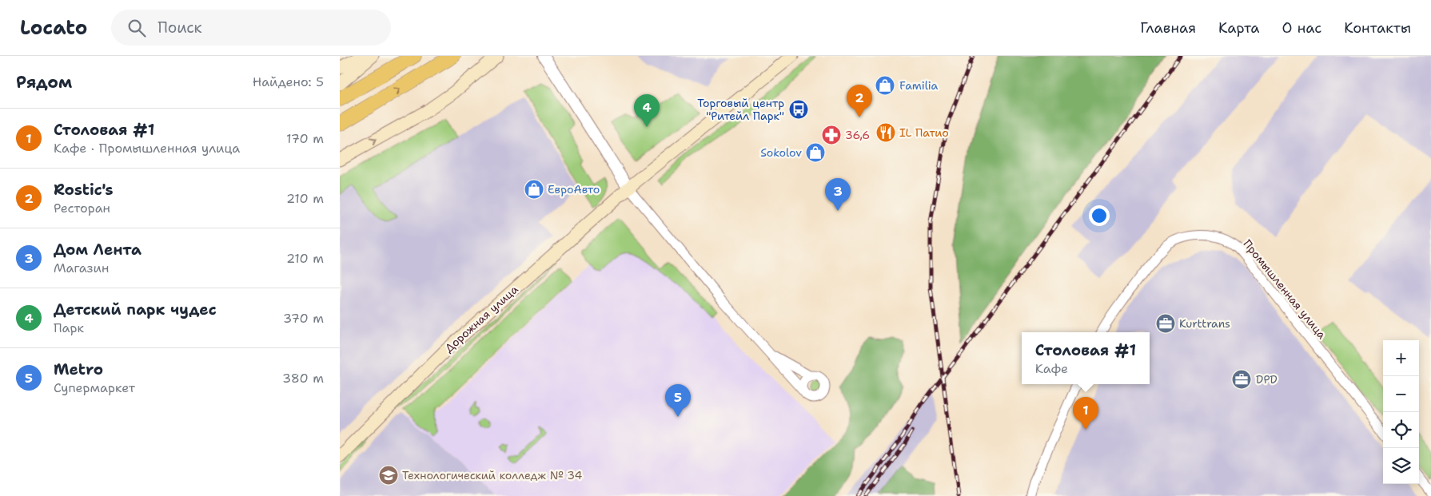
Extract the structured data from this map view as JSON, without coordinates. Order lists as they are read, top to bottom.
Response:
{
  "streets": {
    "main road": ["Дорожная улица"],
    "street": ["Промышленная улица"]
  },
  "places": {
    "shop": ["Familia", "Sokolov", "ЕвроАвто"],
    "bus stop": ["Торговый центр \"Ритейл Парк\""],
    "restaurant": ["IL Патио"],
    "pharmacy": ["36,6"],
    "office": ["Kurttrans", "DPD"],
    "school or university": ["Технологический колледж № 34"]
  },
  "page": {
    "header": "Locato",
    "search": "Поиск",
    "nav": [
      "Главная",
      "Карта",
      "О нас",
      "Контакты"
    ],
    "heading": ["Рядом", "Найдено: 5"],
    "pins": [
      "2",
      "4",
      "3",
      "5",
      "1"
    ],
    "list": [
      {
        "mark": "1",
        "name": "Столовая #1",
        "note": "Кафе · Промышленная улица",
        "value": "170 m"
      },
      {
        "mark": "2",
        "name": "Rostic's",
        "note": "Ресторан",
        "value": "210 m"
      },
      {
        "mark": "3",
        "name": "Дом Лента",
        "note": "Магазин",
        "value": "210 m"
      },
      {
        "mark": "4",
        "name": "Детский парк чудес",
        "note": "Парк",
        "value": "370 m"
      },
      {
        "mark": "5",
        "name": "Metro",
        "note": "Супермаркет",
        "value": "380 m"
      }
    ],
    "popup": ["Столовая #1", "Кафе"],
    "map_buttons": ["+", "−"]
  }
}
